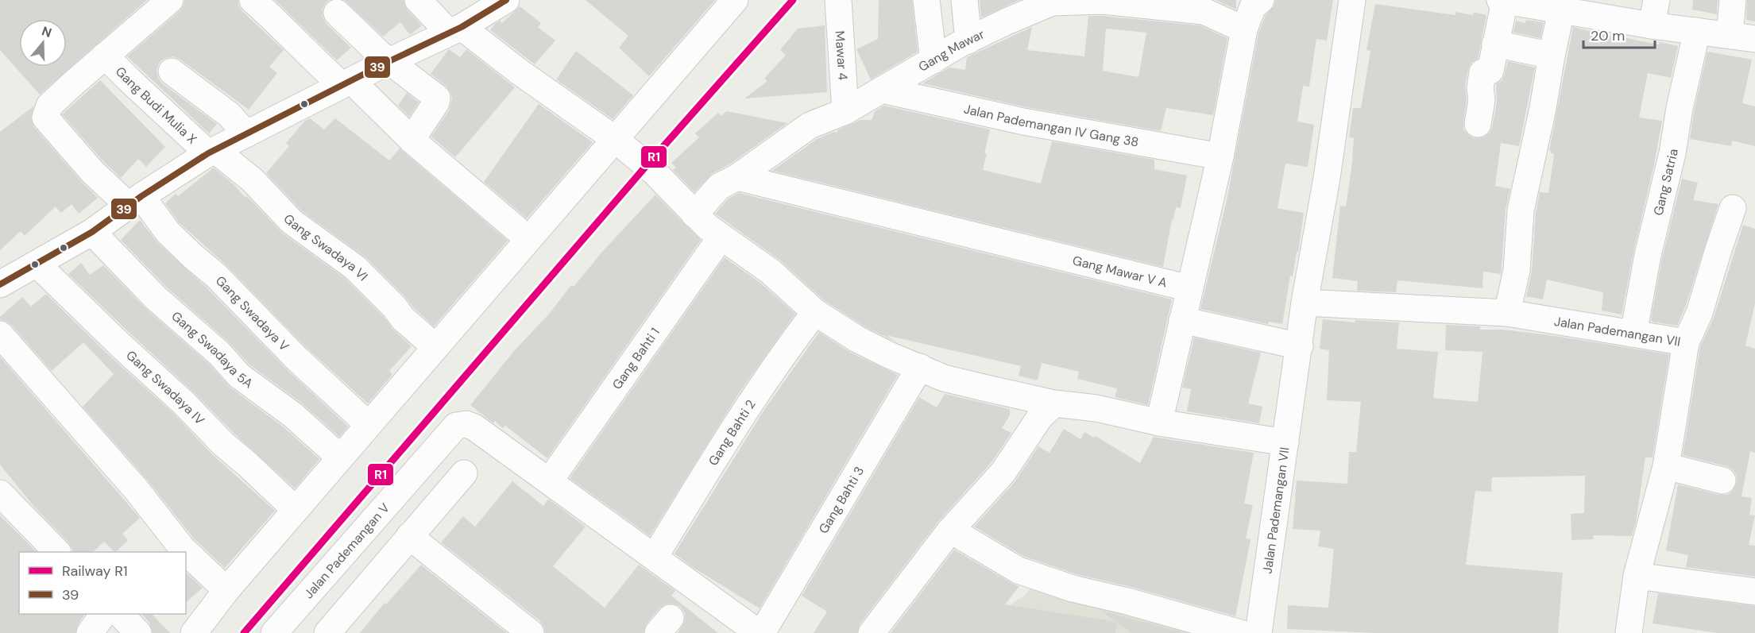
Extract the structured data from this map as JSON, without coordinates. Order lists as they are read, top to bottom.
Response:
{
  "streets": {
    "street": [
      "Gang Mawar",
      "Mawar 4",
      "Gang Budi Mulia X",
      "Jalan Pademangan IV Gang 38",
      "Gang Satria",
      "Gang Swadaya VI",
      "Gang Mawar V A",
      "Gang Swadaya V",
      "Jalan Pademangan VII",
      "Gang Swadaya 5A",
      "Gang Bahti 1",
      "Gang Swadaya IV",
      "Gang Bahti 2",
      "Gang Bahti 3",
      "Jalan Pademangan V"
    ]
  },
  "crossings": [
    ["Gang Mawar", "Mawar 4"],
    ["Gang Mawar", "Jalan Pademangan IV Gang 38"],
    ["Gang Mawar", "Gang Mawar V A"],
    ["Gang Budi Mulia X", "Gang Swadaya VI"],
    ["Gang Budi Mulia X", "Gang Swadaya V"],
    ["Gang Satria", "Jalan Pademangan VII"],
    ["Gang Bahti 1", "Jalan Pademangan V"]
  ],
  "lines": ["rail line R1", "transit line 39"],
  "legend": ["Railway R1", "39"],
  "scale_bar": "20 m",
  "north": "top"
}
